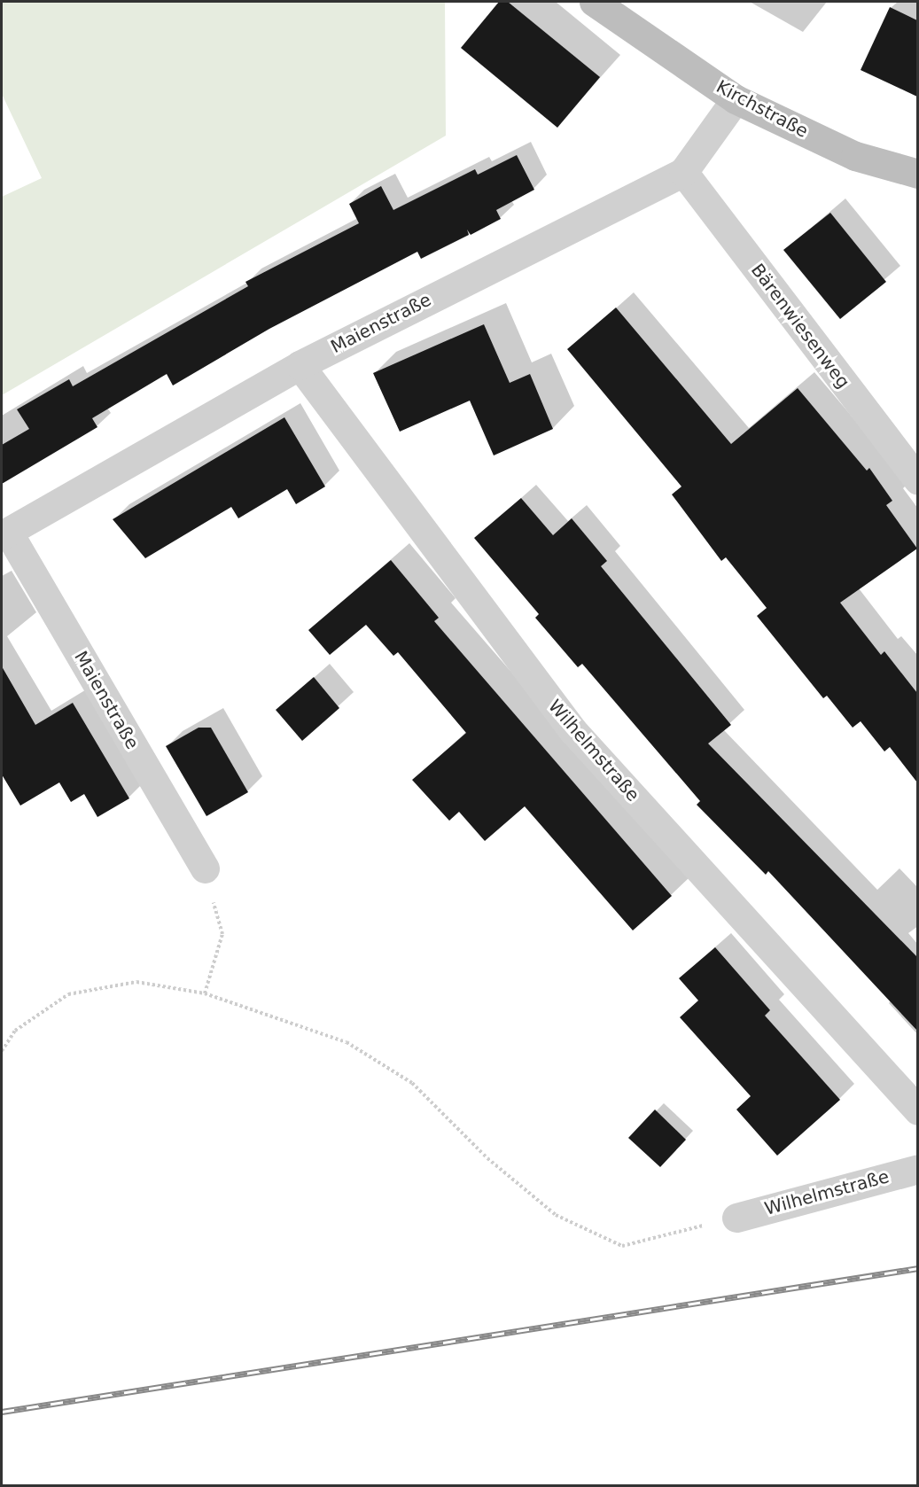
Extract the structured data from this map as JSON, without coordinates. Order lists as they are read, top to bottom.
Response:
{
  "streets": {
    "street": [
      "Kirchstraße",
      "Maienstraße",
      "Bärenwiesenweg",
      "Wilhelmstraße"
    ]
  },
  "crossings": [
    ["Kirchstraße", "Maienstraße"],
    ["Maienstraße", "Bärenwiesenweg"],
    ["Maienstraße", "Wilhelmstraße"]
  ]
}
